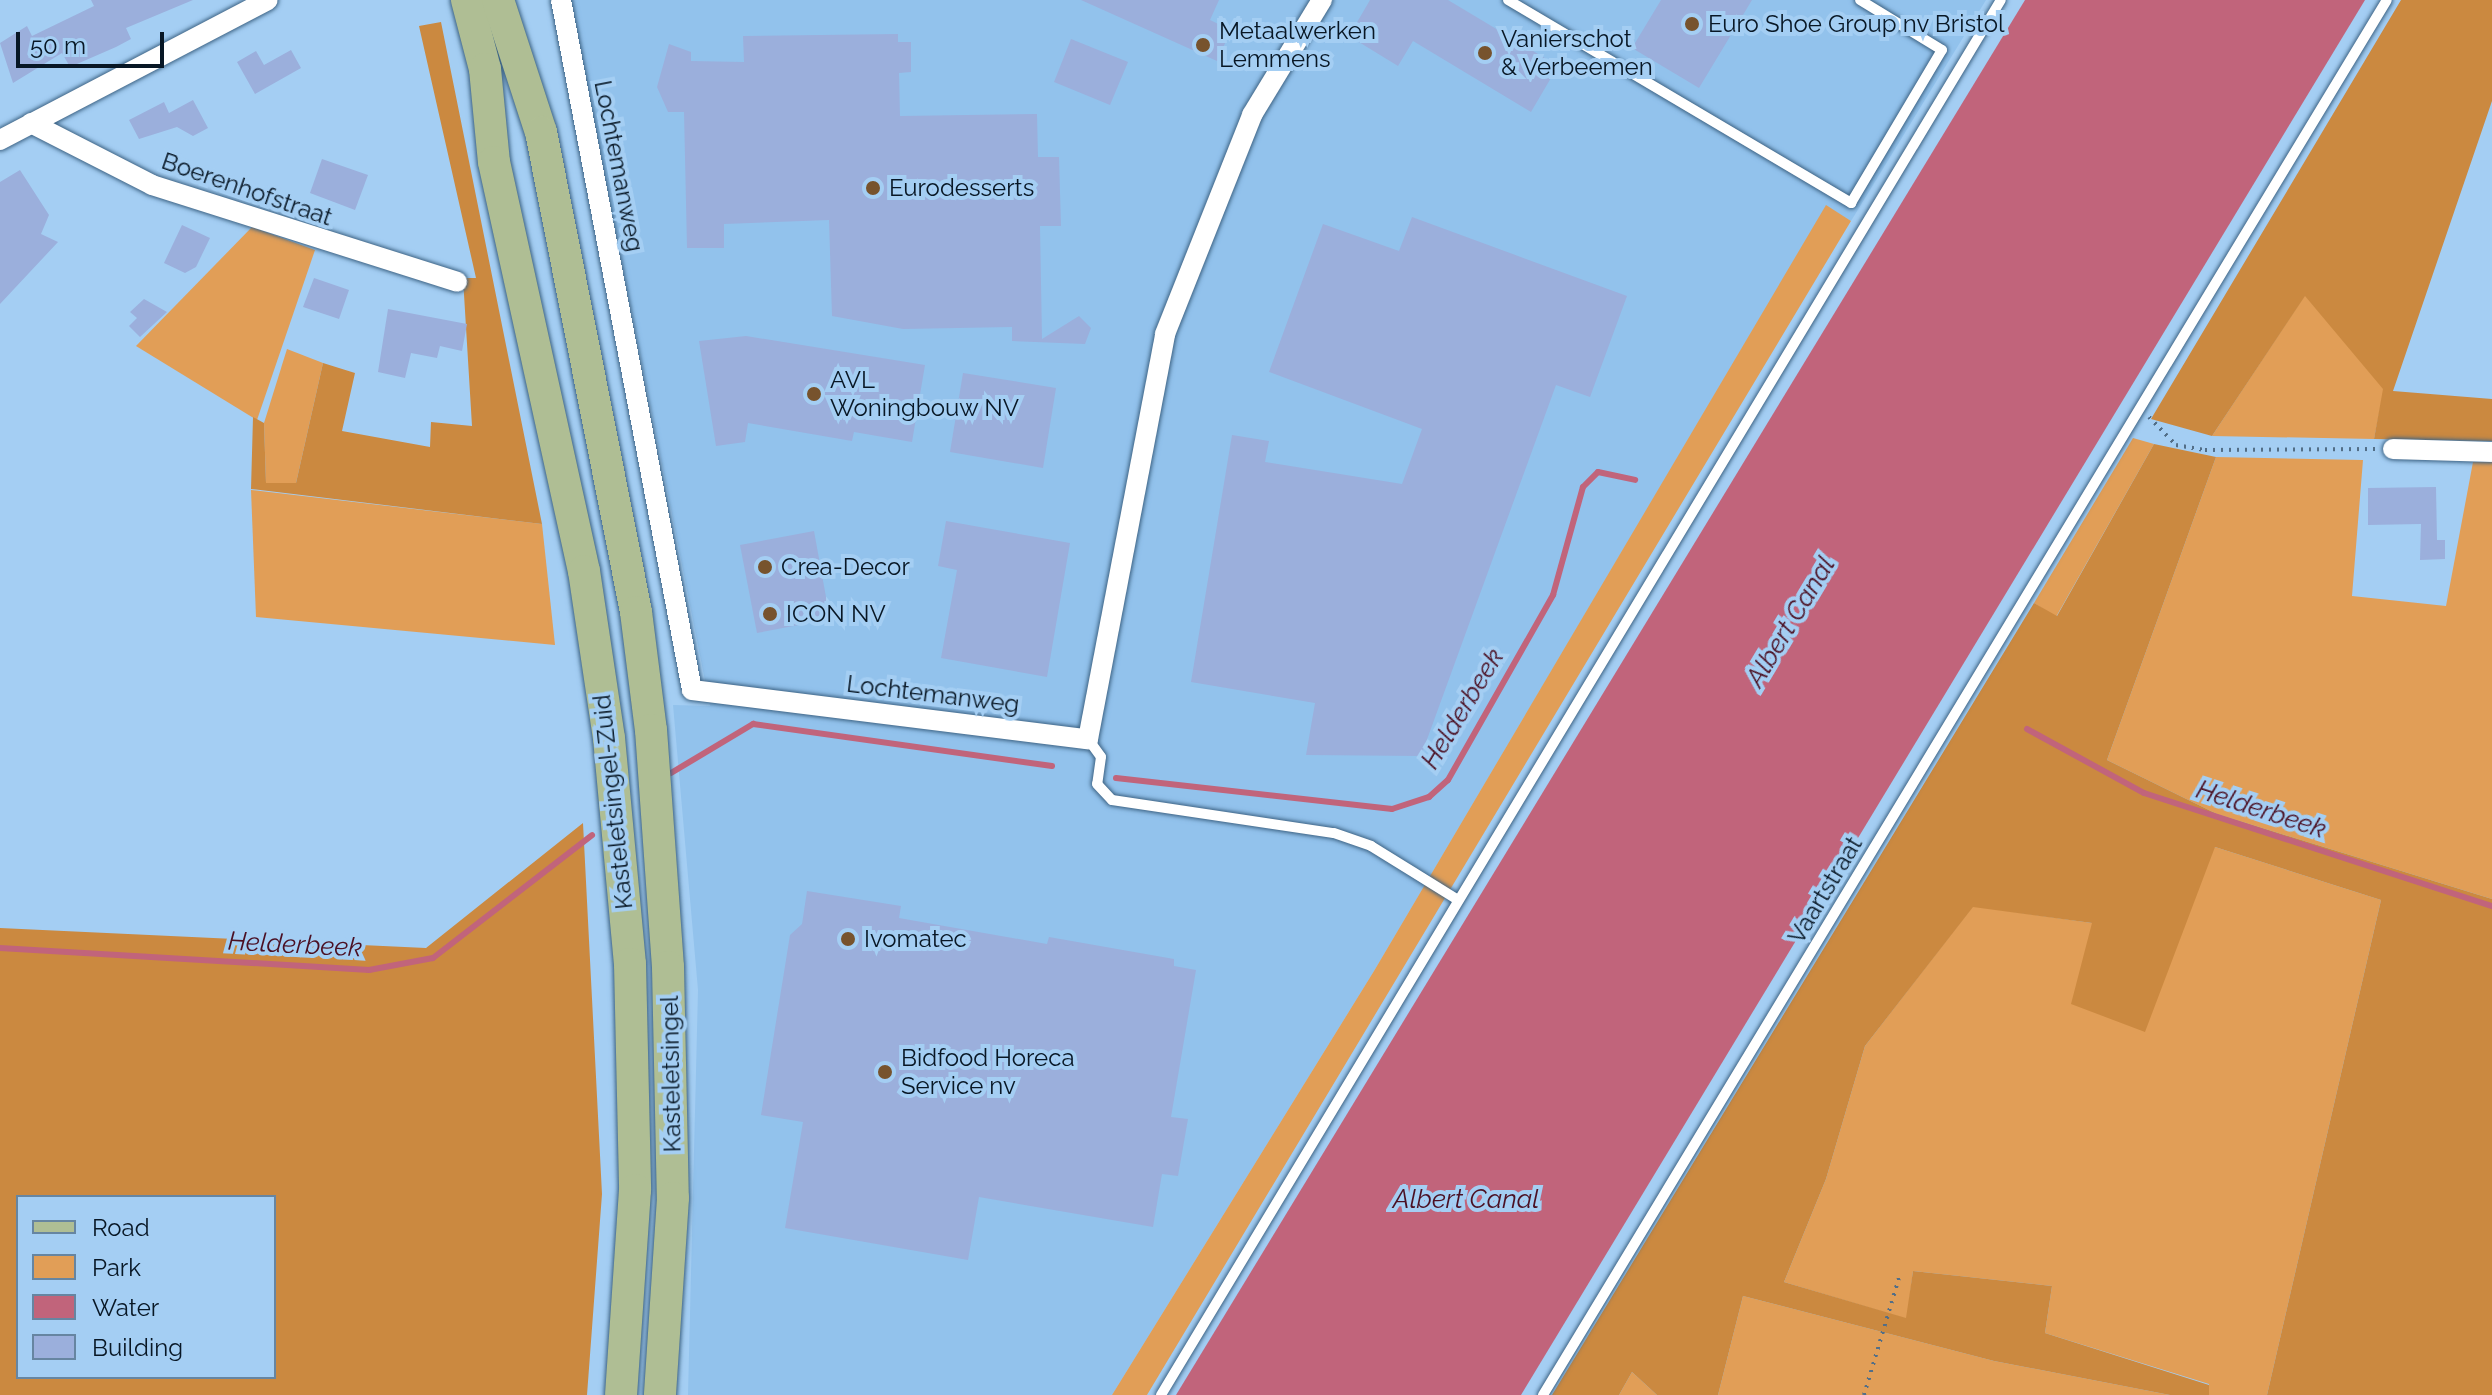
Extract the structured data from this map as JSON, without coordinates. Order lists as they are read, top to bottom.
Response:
{
  "streets": {
    "main road": ["Kasteletsingel-Zuid", "Kasteletsingel"],
    "street": ["Lochtemanweg", "Boerenhofstraat"],
    "lane": ["Vaartstraat"]
  },
  "crossings": [
    ["Kasteletsingel-Zuid", "Kasteletsingel"]
  ],
  "water": ["Albert Canal", "Helderbeek"],
  "places": [
    "Euro Shoe Group nv Bristol",
    "Metaalwerken Lemmens",
    "Vanierschot & Verbeemen",
    "Eurodesserts",
    "AVL Woningbouw NV",
    "Crea-Decor",
    "ICON NV",
    "Ivomatec",
    "Bidfood Horeca Service nv"
  ],
  "legend": [
    "Road",
    "Park",
    "Water",
    "Building"
  ],
  "scale_bar": "50 m"
}
